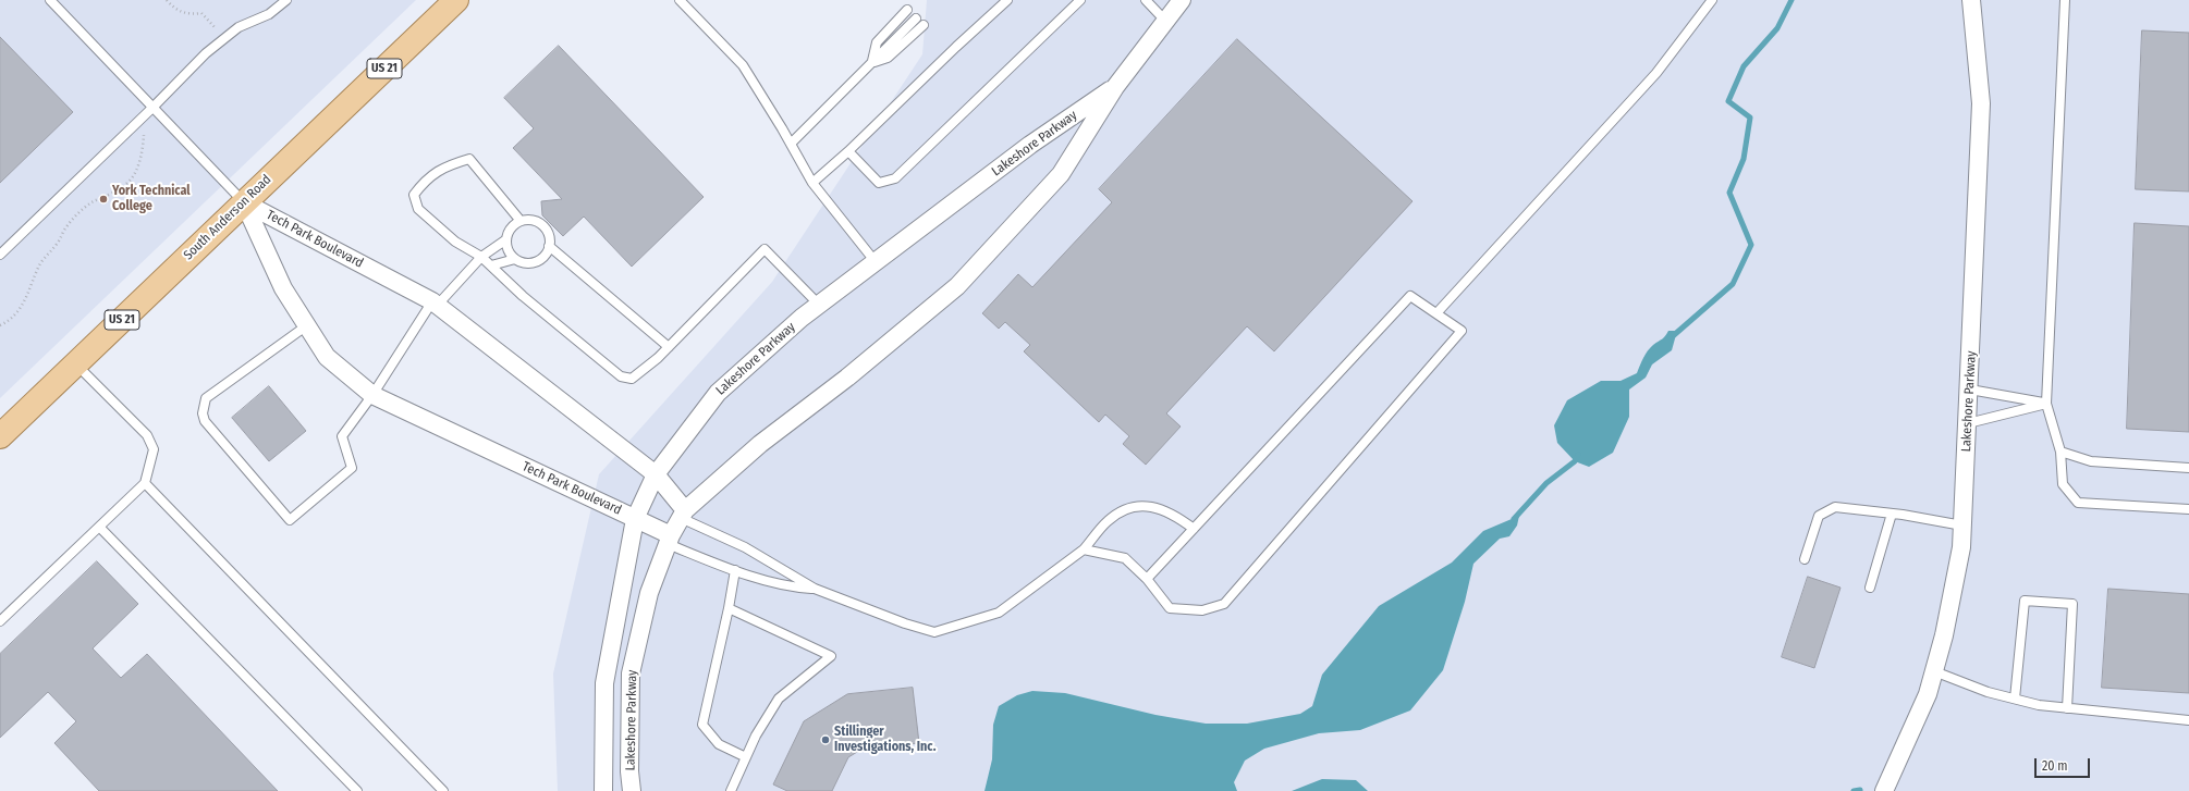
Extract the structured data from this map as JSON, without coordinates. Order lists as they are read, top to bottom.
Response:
{
  "streets": {
    "main road": ["US 21", "South Anderson Road"],
    "street": ["Lakeshore Parkway", "Tech Park Boulevard"]
  },
  "crossings": [
    ["Lakeshore Parkway", "Tech Park Boulevard"],
    ["South Anderson Road", "Tech Park Boulevard"]
  ],
  "places": ["York Technical College", "Stillinger Investigations, Inc."],
  "scale_bar": "20 m"
}
